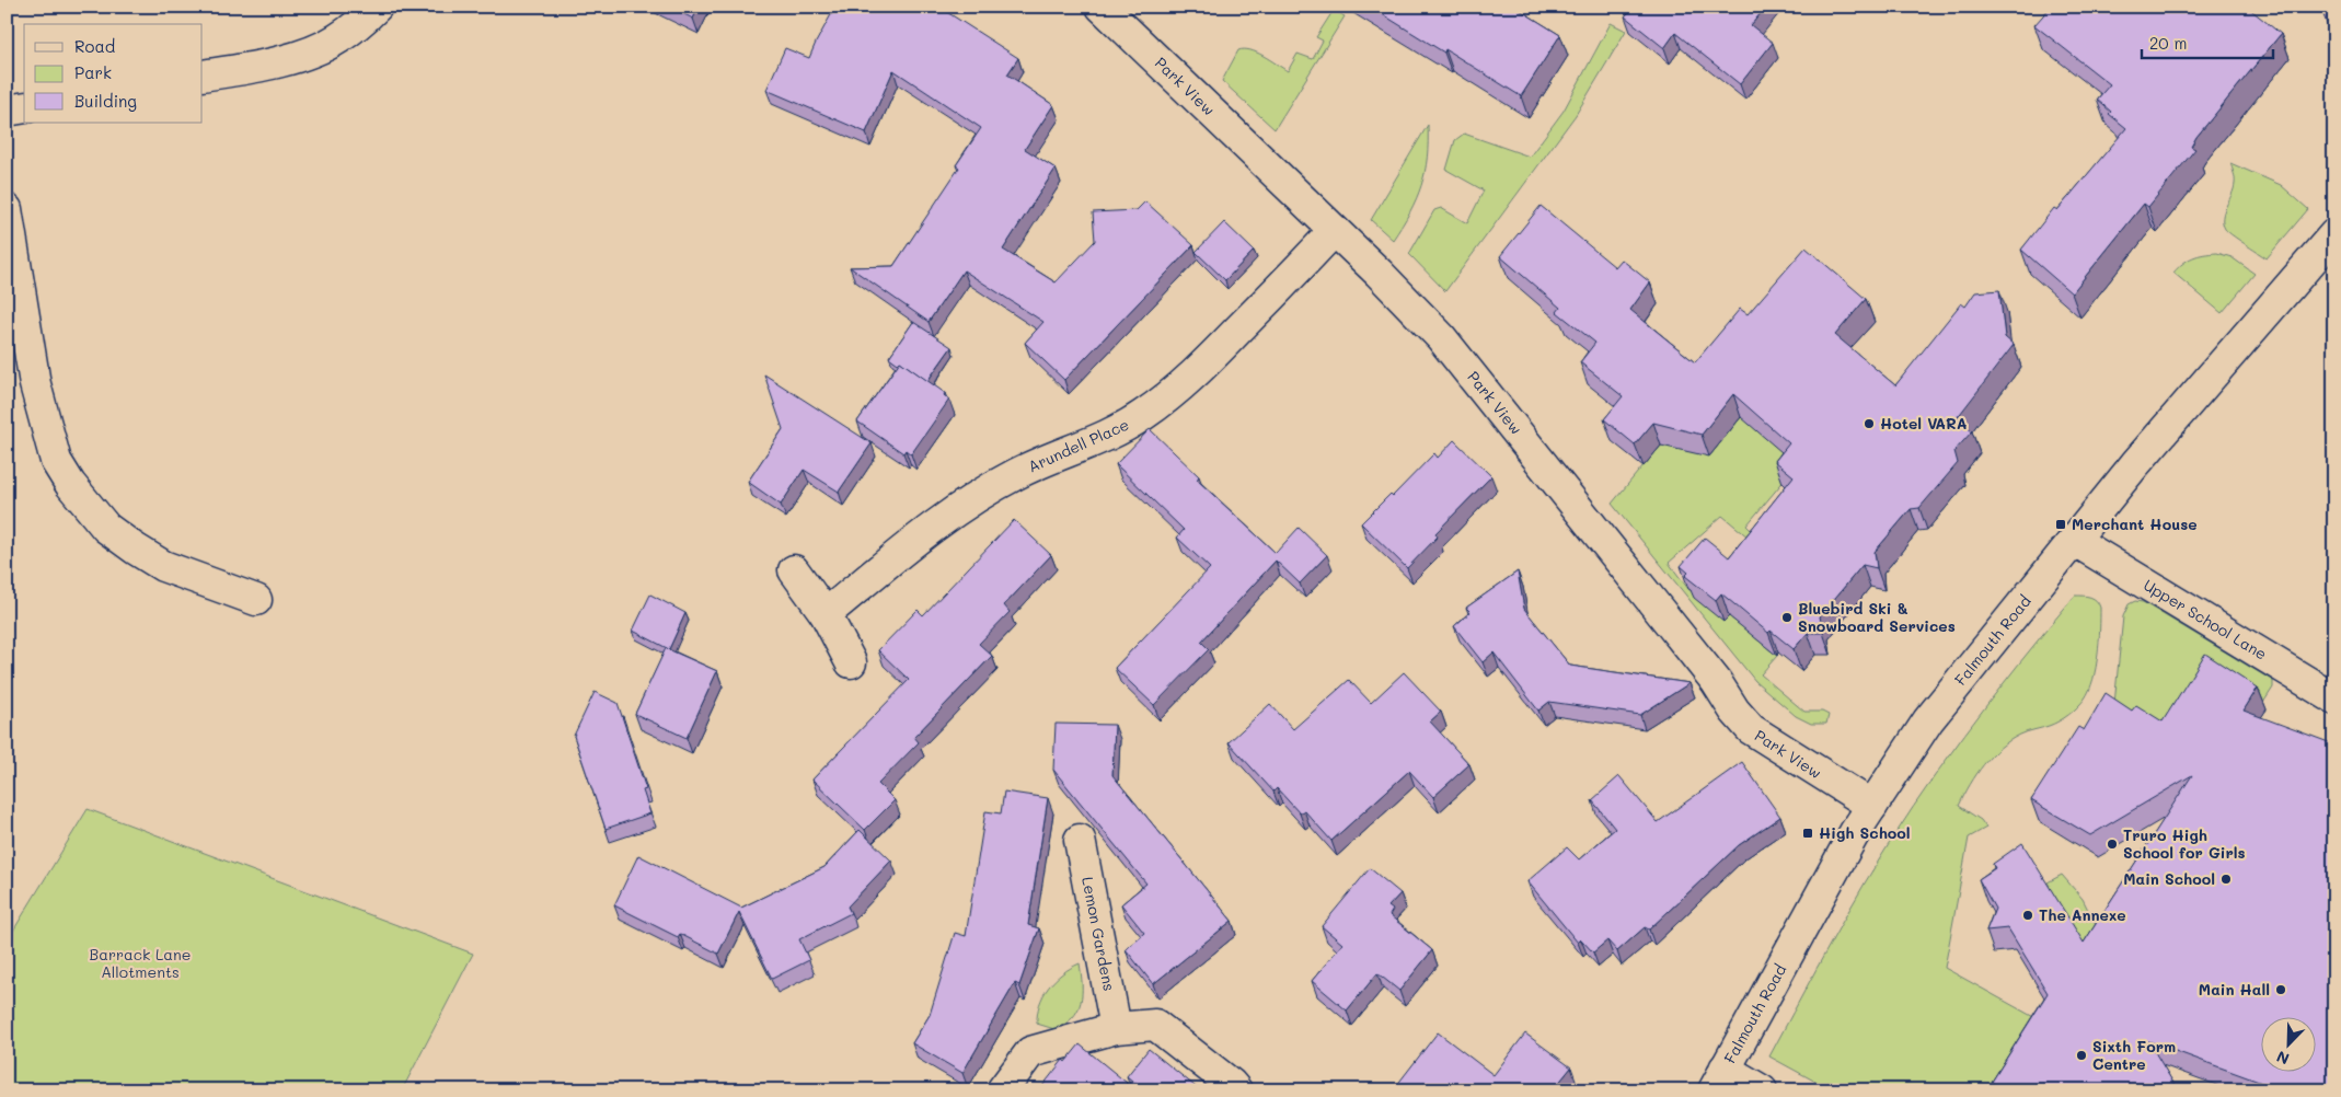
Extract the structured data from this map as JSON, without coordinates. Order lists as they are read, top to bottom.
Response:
{
  "streets": {
    "street": [
      "Park View",
      "Arundell Place",
      "Upper School Lane",
      "Falmouth Road",
      "Lemon Gardens"
    ]
  },
  "crossings": [
    ["Park View", "Arundell Place"],
    ["Park View", "Falmouth Road"],
    ["Upper School Lane", "Falmouth Road"]
  ],
  "parks": ["Barrack Lane Allotments"],
  "places": {
    "other": [
      "Hotel VARA",
      "Bluebird Ski & Snowboard Services",
      "Truro High School for Girls",
      "Main School",
      "The Annexe",
      "Main Hall",
      "Sixth Form Centre"
    ],
    "transit": ["Merchant House", "High School"]
  },
  "legend": ["Road", "Park", "Building"],
  "scale_bar": "20 m",
  "north": "bottom left"
}
